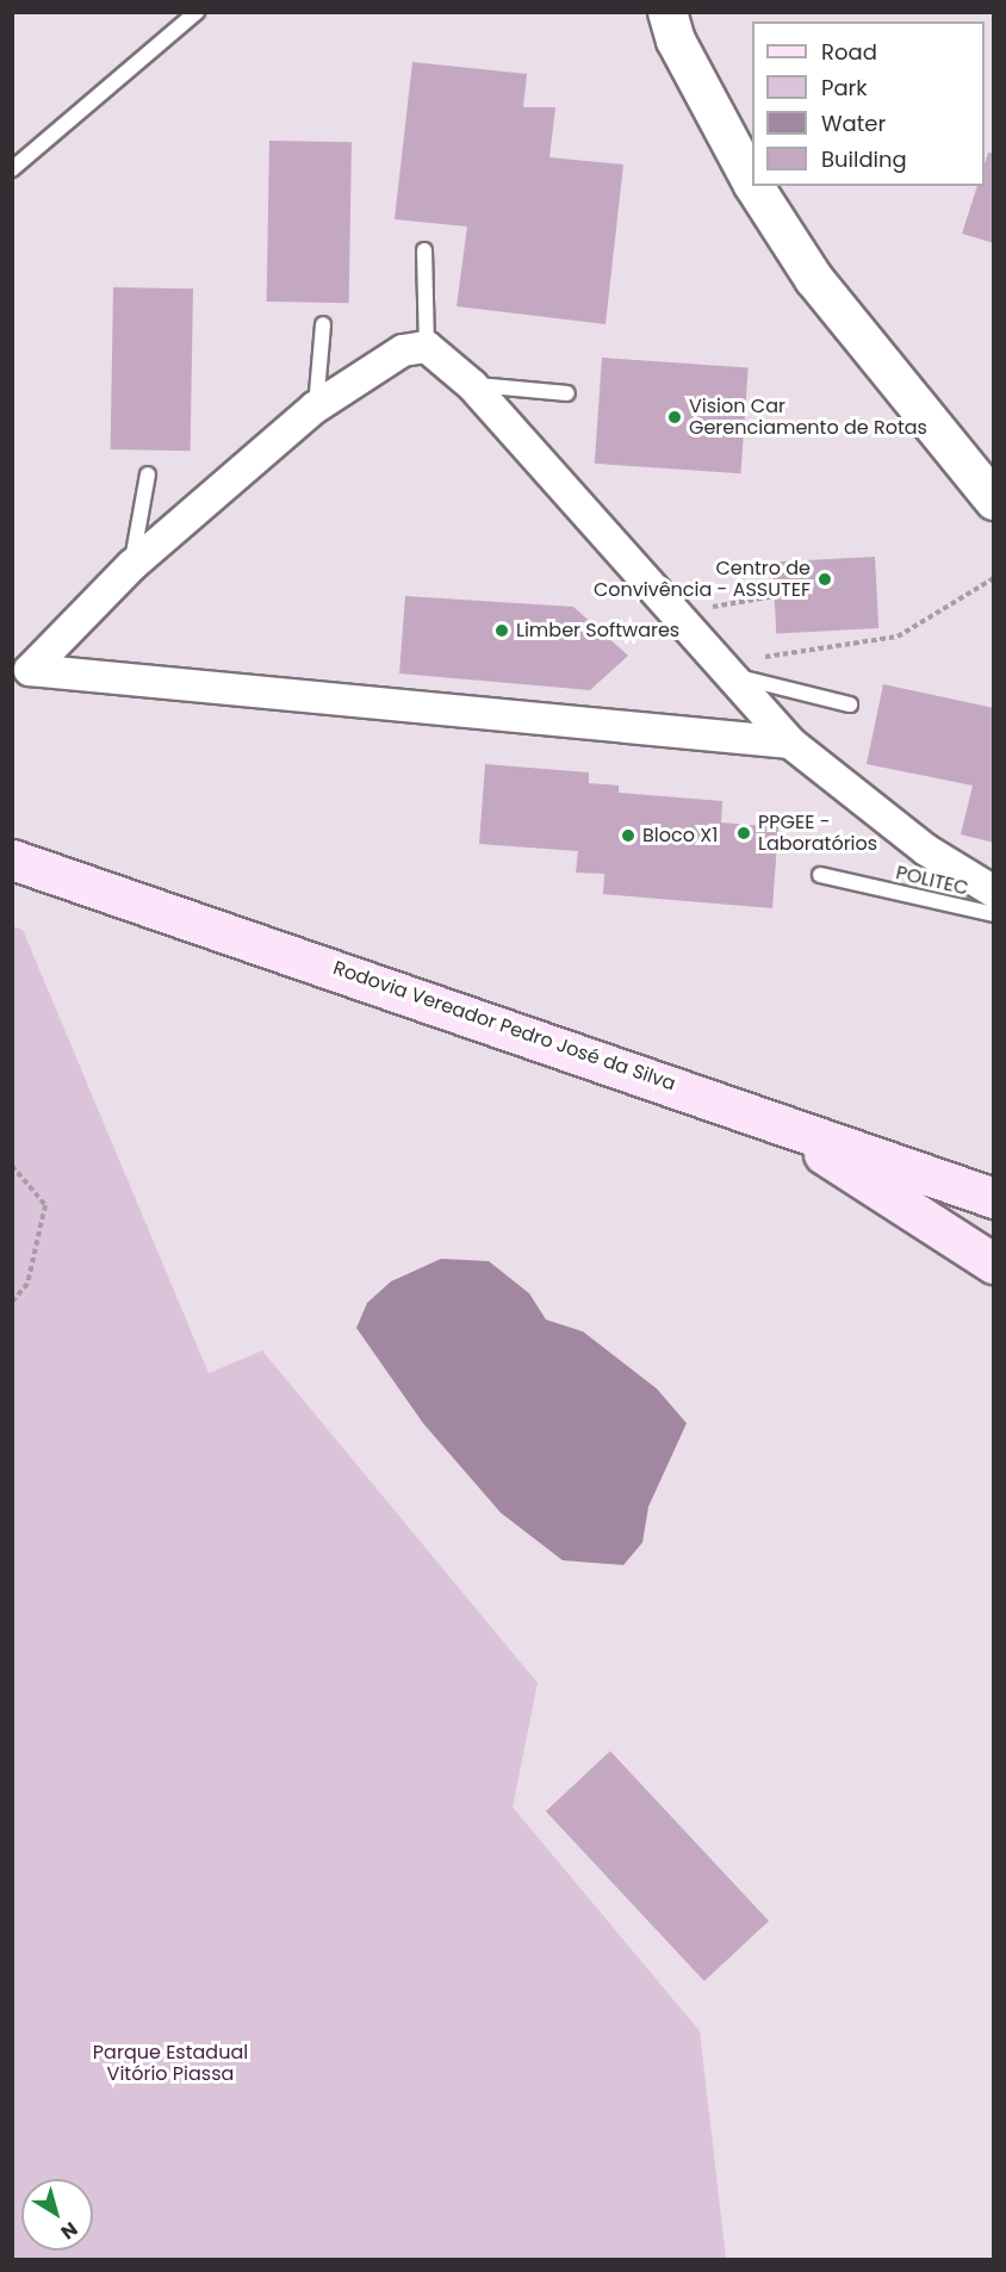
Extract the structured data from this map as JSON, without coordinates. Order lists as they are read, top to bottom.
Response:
{
  "streets": {
    "main road": ["Rodovia Vereador Pedro José da Silva"],
    "lane": ["POLITEC"]
  },
  "parks": ["Parque Estadual Vitório Piassa"],
  "places": [
    "Vision Car Gerenciamento de Rotas",
    "Centro de Convivência - ASSUTEF",
    "Limber Softwares",
    "PPGEE - Laboratórios",
    "Bloco X1"
  ],
  "legend": [
    "Road",
    "Park",
    "Water",
    "Building"
  ],
  "north": "bottom right"
}
